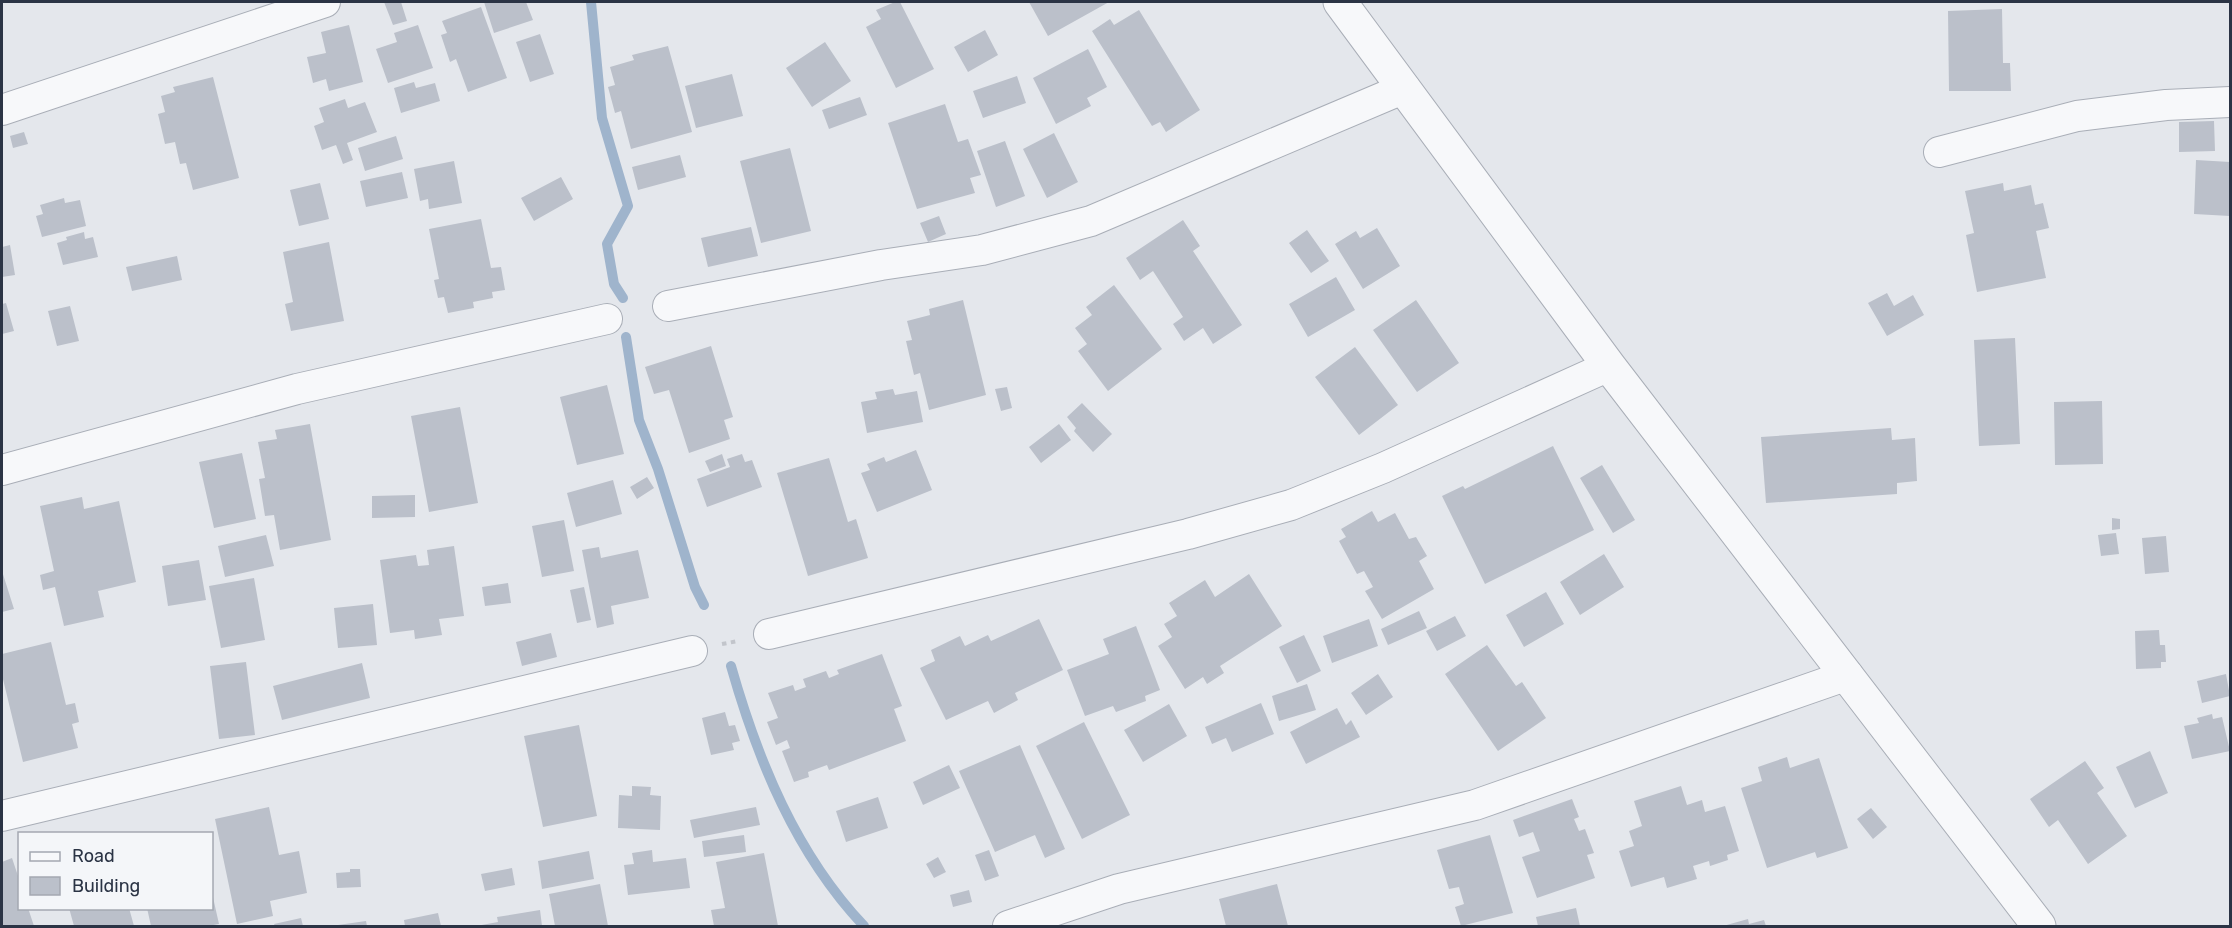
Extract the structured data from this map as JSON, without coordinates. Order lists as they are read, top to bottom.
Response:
{
  "legend": ["Road", "Building"]
}
